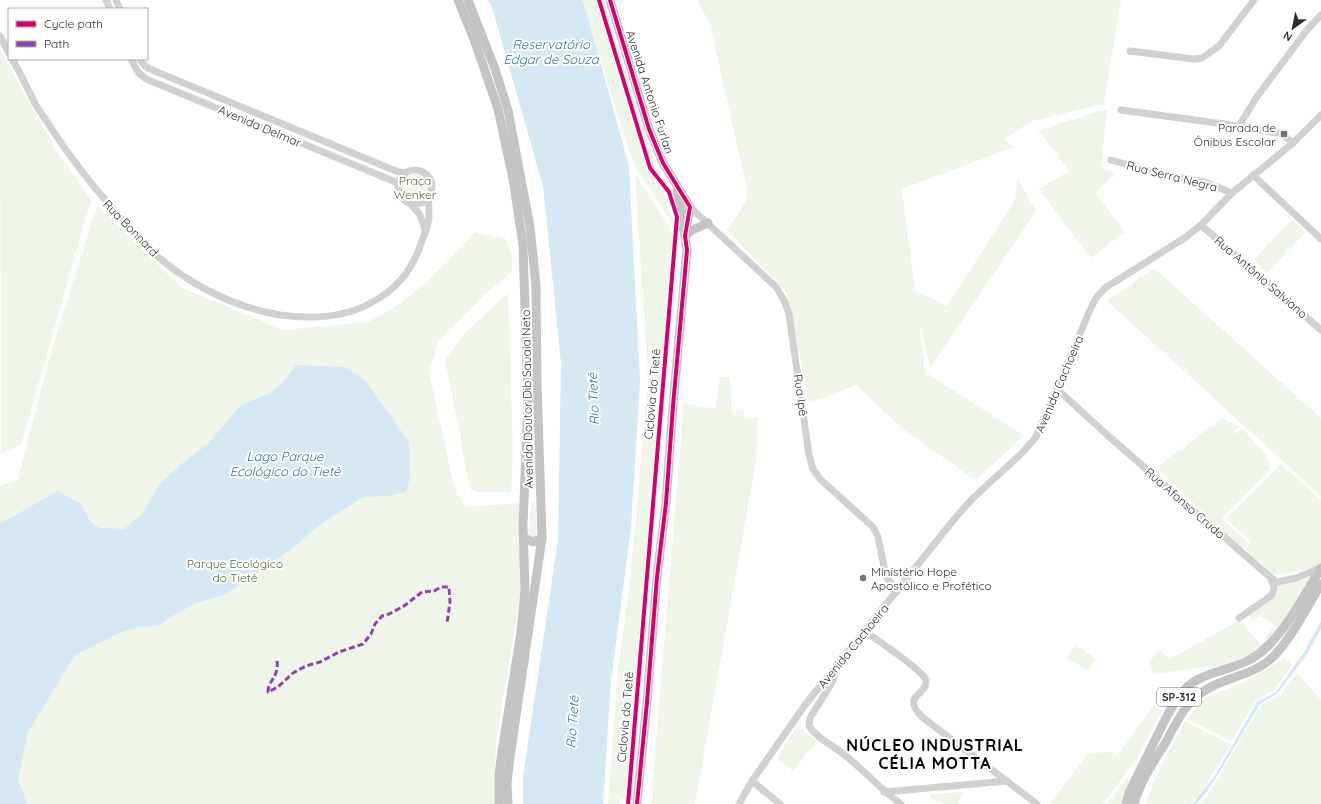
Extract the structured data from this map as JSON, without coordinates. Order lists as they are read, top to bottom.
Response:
{
  "streets": {
    "main road": ["Avenida Antonio Furlan", "Avenida Doutor Dib Sauaia Neto", "SP-312"],
    "street": [
      "Avenida Delmar",
      "Rua Serra Negra",
      "Rua Bonnard",
      "Rua Antônio Salviano",
      "Avenida Cachoeira",
      "Rua Ipê",
      "Rua Afonso Crudo"
    ],
    "cycle path": ["Ciclovia do Tietê"]
  },
  "crossings": [
    ["Avenida Antonio Furlan", "Rua Ipê"],
    ["Avenida Delmar", "Rua Bonnard"],
    ["Rua Serra Negra", "Avenida Cachoeira"],
    ["Rua Antônio Salviano", "Avenida Cachoeira"],
    ["Avenida Cachoeira", "Rua Ipê"],
    ["Avenida Cachoeira", "Rua Afonso Crudo"]
  ],
  "districts": ["NÚCLEO INDUSTRIAL CÉLIA MOTTA"],
  "water": ["Reservatório Edgar de Souza", "Rio Tietê", "Lago Parque Ecológico do Tietê"],
  "parks": ["Praça Wenker", "Parque Ecológico do Tietê"],
  "places": {
    "transit": ["Parada de Ônibus Escolar"],
    "other": ["Ministério Hope Apostólico e Profético"]
  },
  "legend": ["Cycle path", "Path"],
  "north": "bottom left"
}
